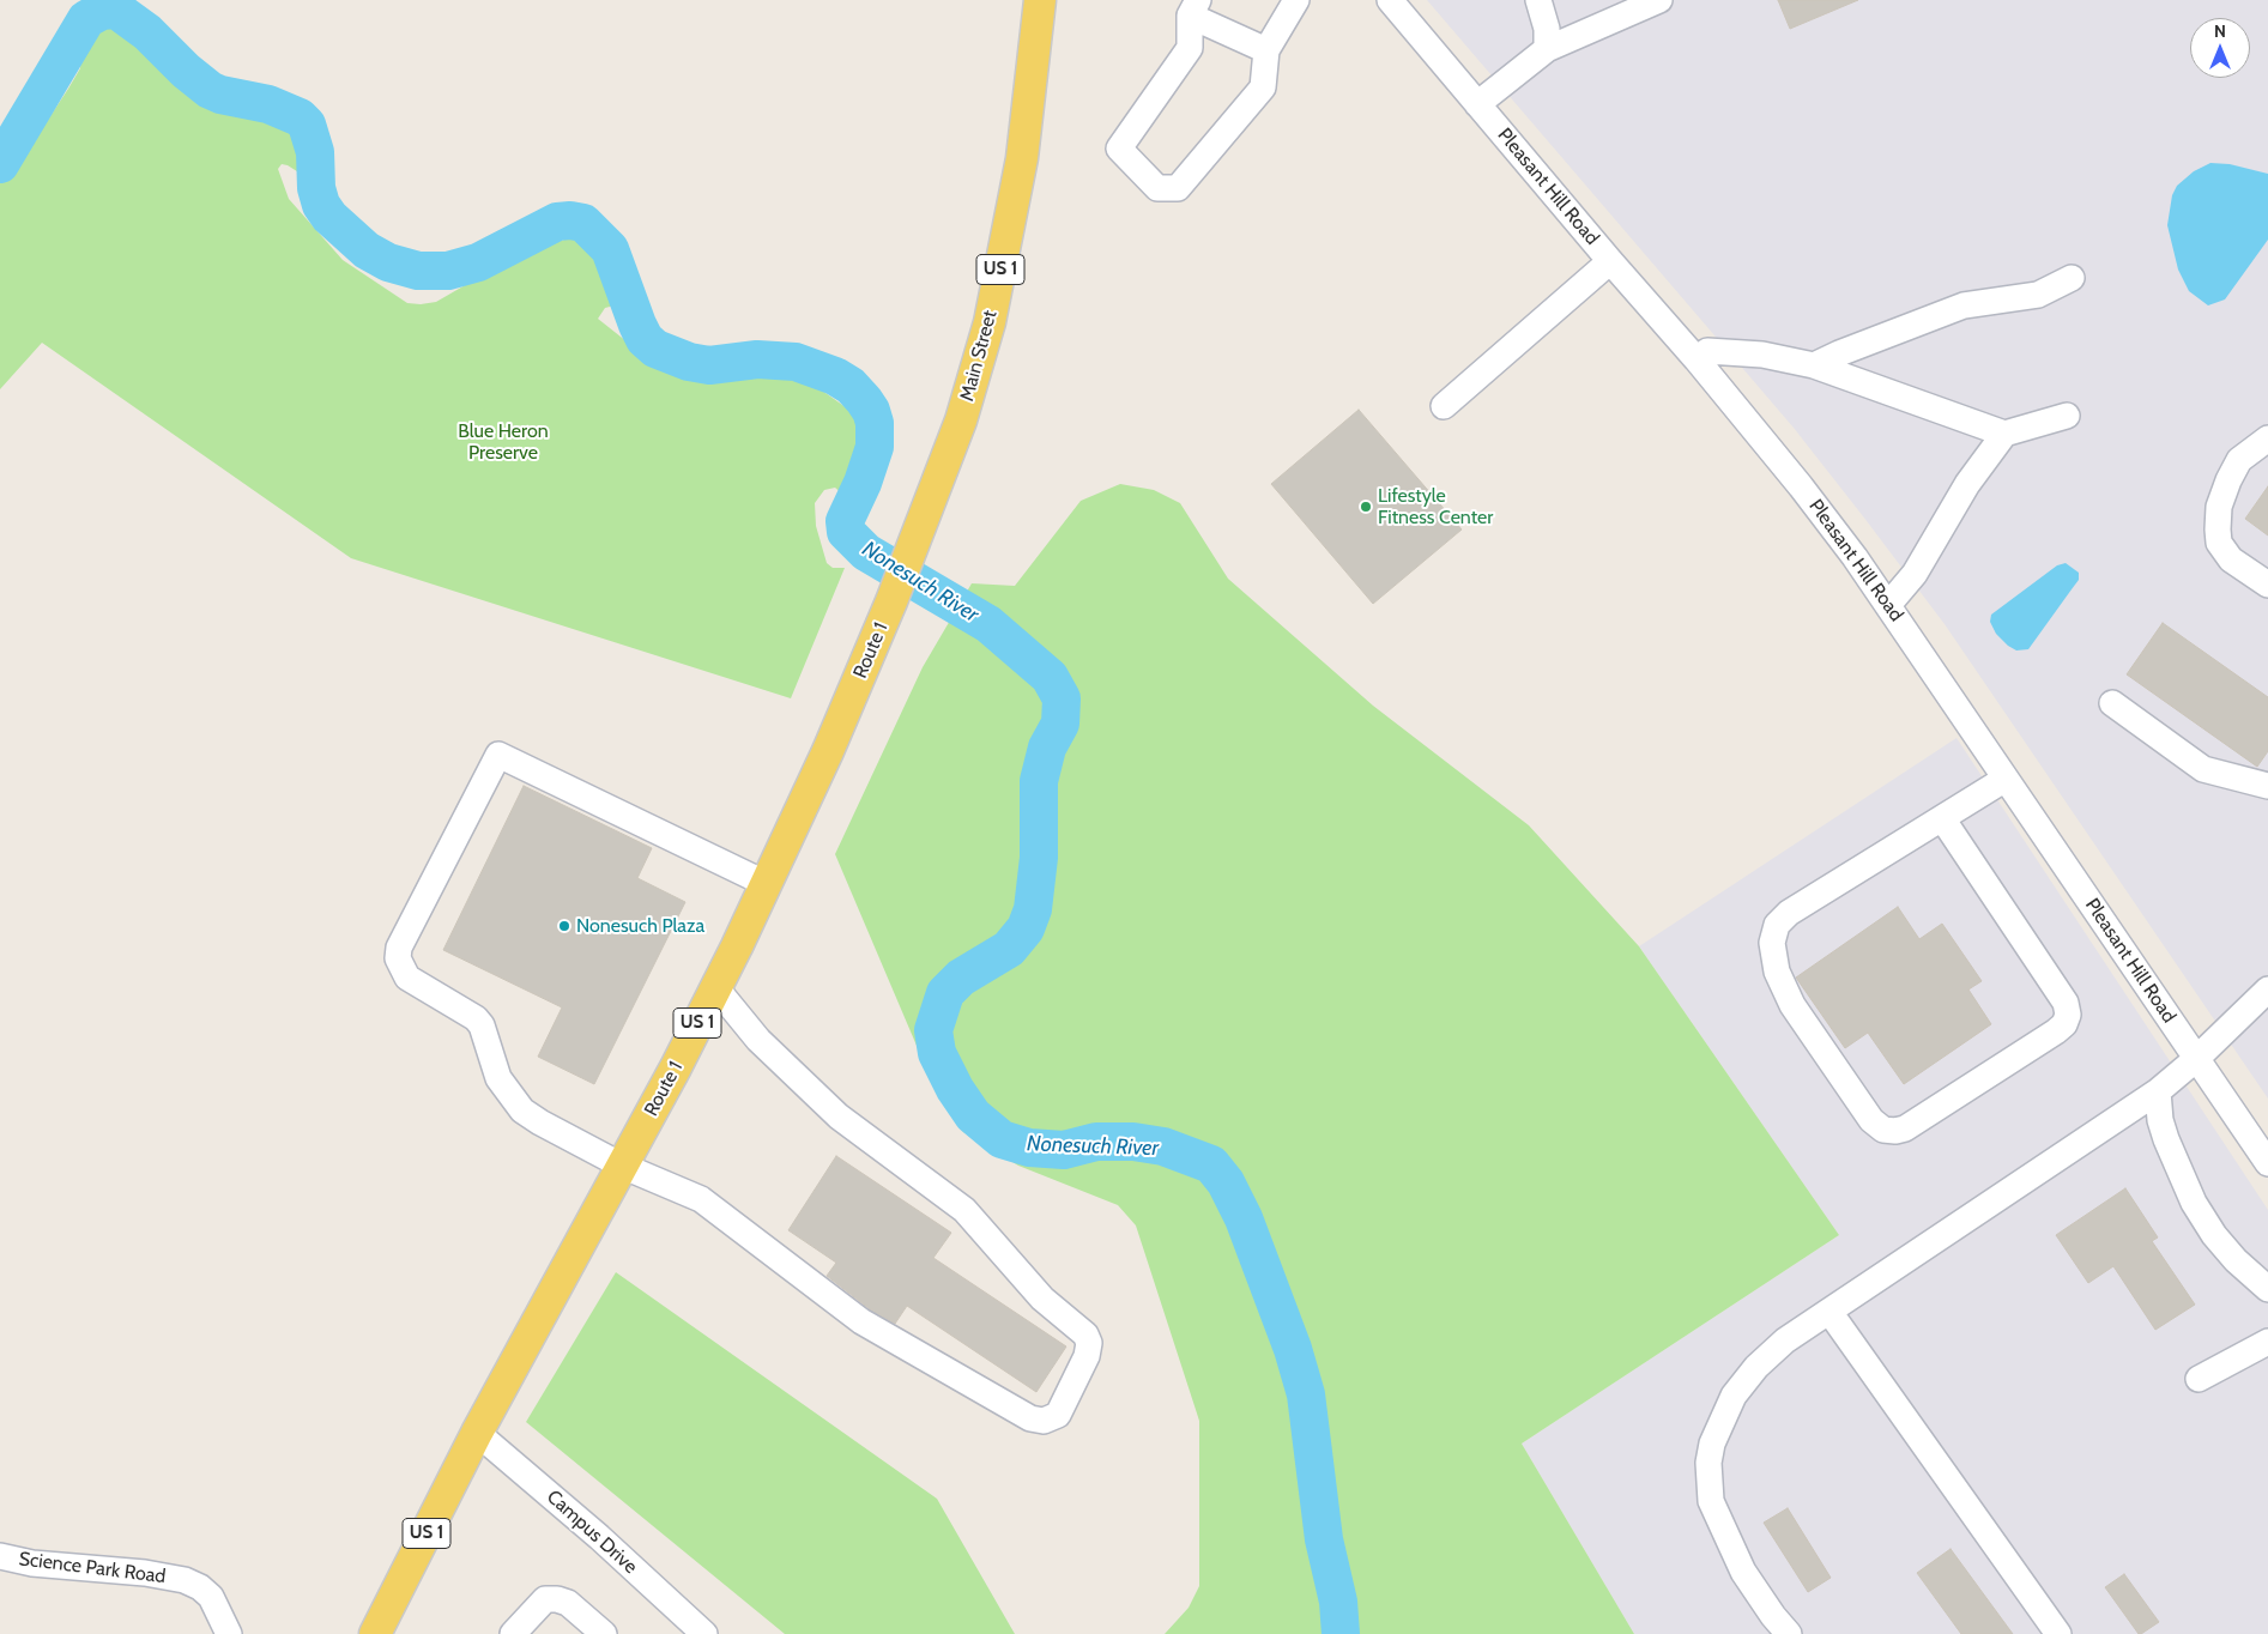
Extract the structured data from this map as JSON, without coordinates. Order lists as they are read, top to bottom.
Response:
{
  "streets": {
    "main road": ["US 1", "Main Street", "Route 1"],
    "street": ["Pleasant Hill Road", "Campus Drive", "Science Park Road"]
  },
  "crossings": [
    ["Main Street", "Route 1"],
    ["Route 1", "Campus Drive"]
  ],
  "water": ["Nonesuch River"],
  "parks": ["Blue Heron Preserve"],
  "places": ["Lifestyle Fitness Center", "Nonesuch Plaza"],
  "north": "top"
}
